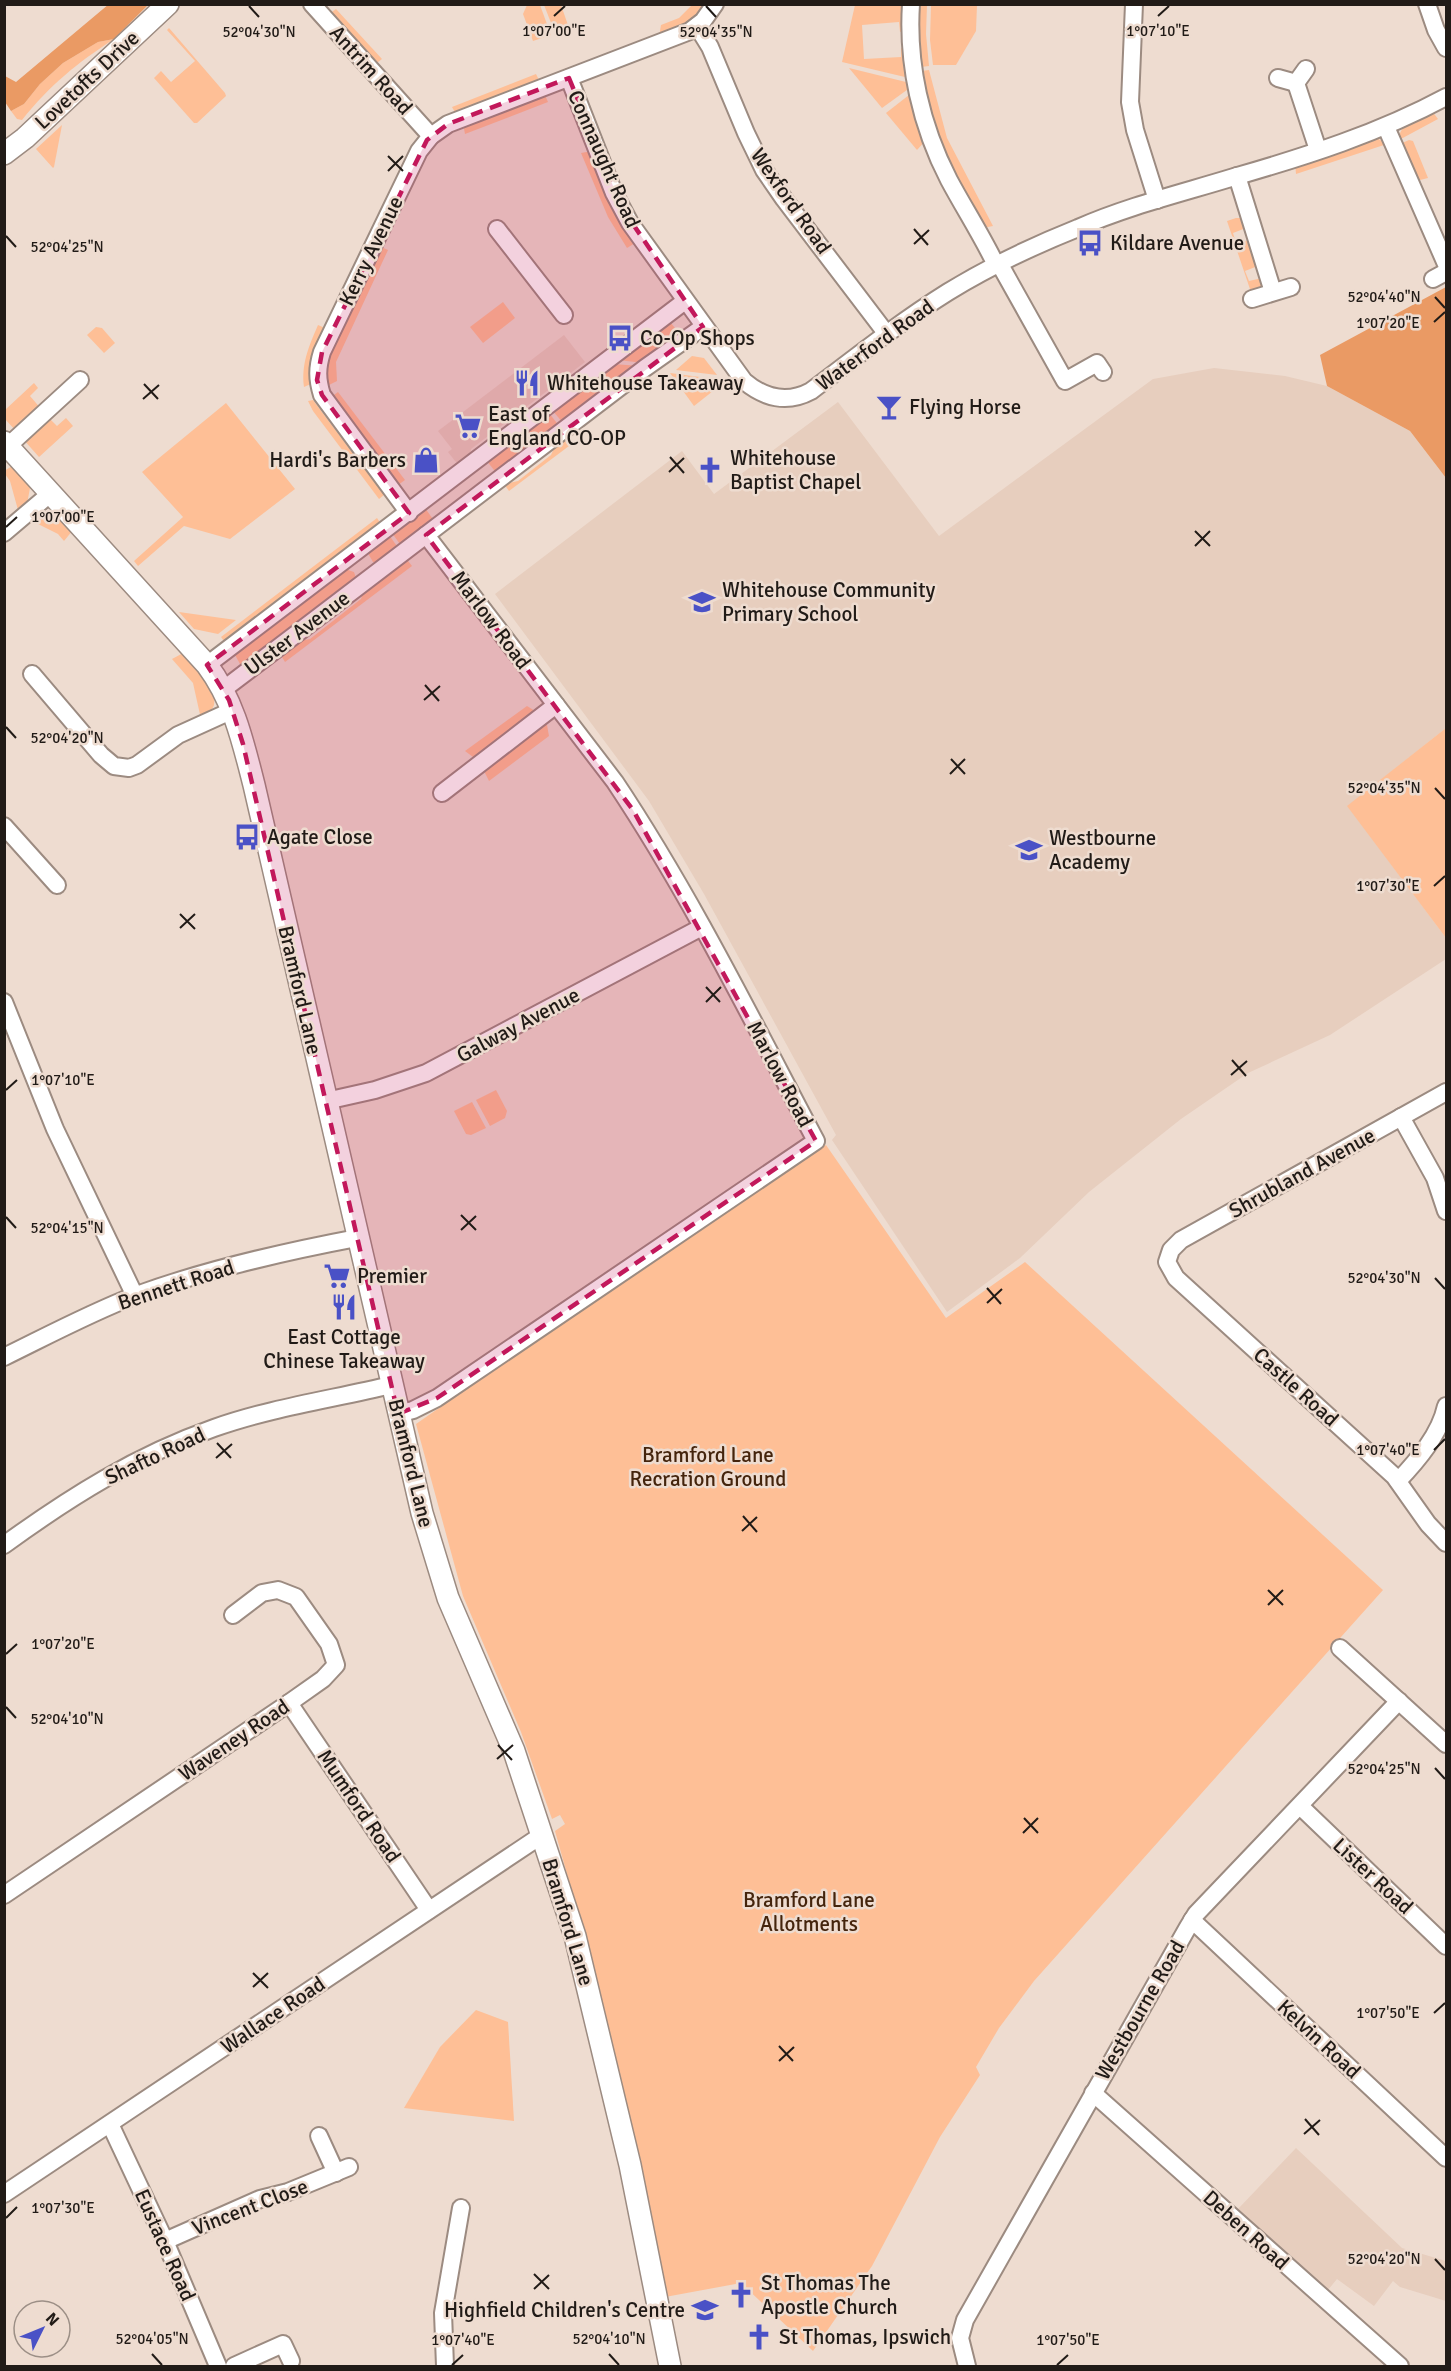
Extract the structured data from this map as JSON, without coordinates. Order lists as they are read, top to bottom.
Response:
{
  "streets": {
    "street": [
      "Antrim Road",
      "Lovetofts Drive",
      "Connaught Road",
      "Wexford Road",
      "Kerry Avenue",
      "Waterford Road",
      "Marlow Road",
      "Ulster Avenue",
      "Bramford Lane",
      "Galway Avenue",
      "Shrubland Avenue",
      "Bennett Road",
      "Castle Road",
      "Shafto Road",
      "Waveney Road",
      "Mumford Road",
      "Lister Road",
      "Westbourne Road",
      "Wallace Road",
      "Kelvin Road",
      "Vincent Close",
      "Deben Road",
      "Eustace Road"
    ]
  },
  "crossings": [
    ["Antrim Road", "Kerry Avenue"],
    ["Connaught Road", "Kerry Avenue"],
    ["Connaught Road", "Waterford Road"],
    ["Connaught Road", "Ulster Avenue"],
    ["Wexford Road", "Kerry Avenue"],
    ["Wexford Road", "Waterford Road"],
    ["Kerry Avenue", "Ulster Avenue"],
    ["Waterford Road", "Ulster Avenue"],
    ["Marlow Road", "Ulster Avenue"],
    ["Marlow Road", "Bramford Lane"],
    ["Marlow Road", "Galway Avenue"],
    ["Ulster Avenue", "Bramford Lane"],
    ["Bramford Lane", "Galway Avenue"],
    ["Bramford Lane", "Bennett Road"],
    ["Bramford Lane", "Shafto Road"],
    ["Bramford Lane", "Wallace Road"],
    ["Shrubland Avenue", "Castle Road"],
    ["Waveney Road", "Mumford Road"],
    ["Mumford Road", "Wallace Road"],
    ["Lister Road", "Westbourne Road"],
    ["Westbourne Road", "Kelvin Road"],
    ["Westbourne Road", "Deben Road"],
    ["Wallace Road", "Eustace Road"],
    ["Vincent Close", "Eustace Road"]
  ],
  "parks": ["Bramford Lane Recration Ground", "Bramford Lane Allotments"],
  "places": {
    "bus stop": ["Kildare Avenue", "Co-Op Shops", "Agate Close"],
    "restaurant": ["Whitehouse Takeaway", "East Cottage Chinese Takeaway"],
    "bar": ["Flying Horse"],
    "supermarket": ["East of England CO-OP", "Premier"],
    "shop": ["Hardi's Barbers"],
    "church": ["Whitehouse Baptist Chapel", "St Thomas The Apostle Church", "St Thomas, Ipswich"],
    "school or university": ["Whitehouse Community Primary School", "Westbourne Academy", "Highfield Children's Centre"]
  },
  "north": "top right",
  "coordinates": [
    "1°07'00\"E",
    "1°07'10\"E",
    "52°04'30\"N",
    "52°04'35\"N",
    "52°04'25\"N",
    "52°04'40\"N",
    "1°07'20\"E",
    "52°04'20\"N",
    "1°07'30\"E",
    "52°04'15\"N",
    "1°07'40\"E",
    "52°04'10\"N",
    "1°07'50\"E",
    "52°04'05\"N"
  ]
}
